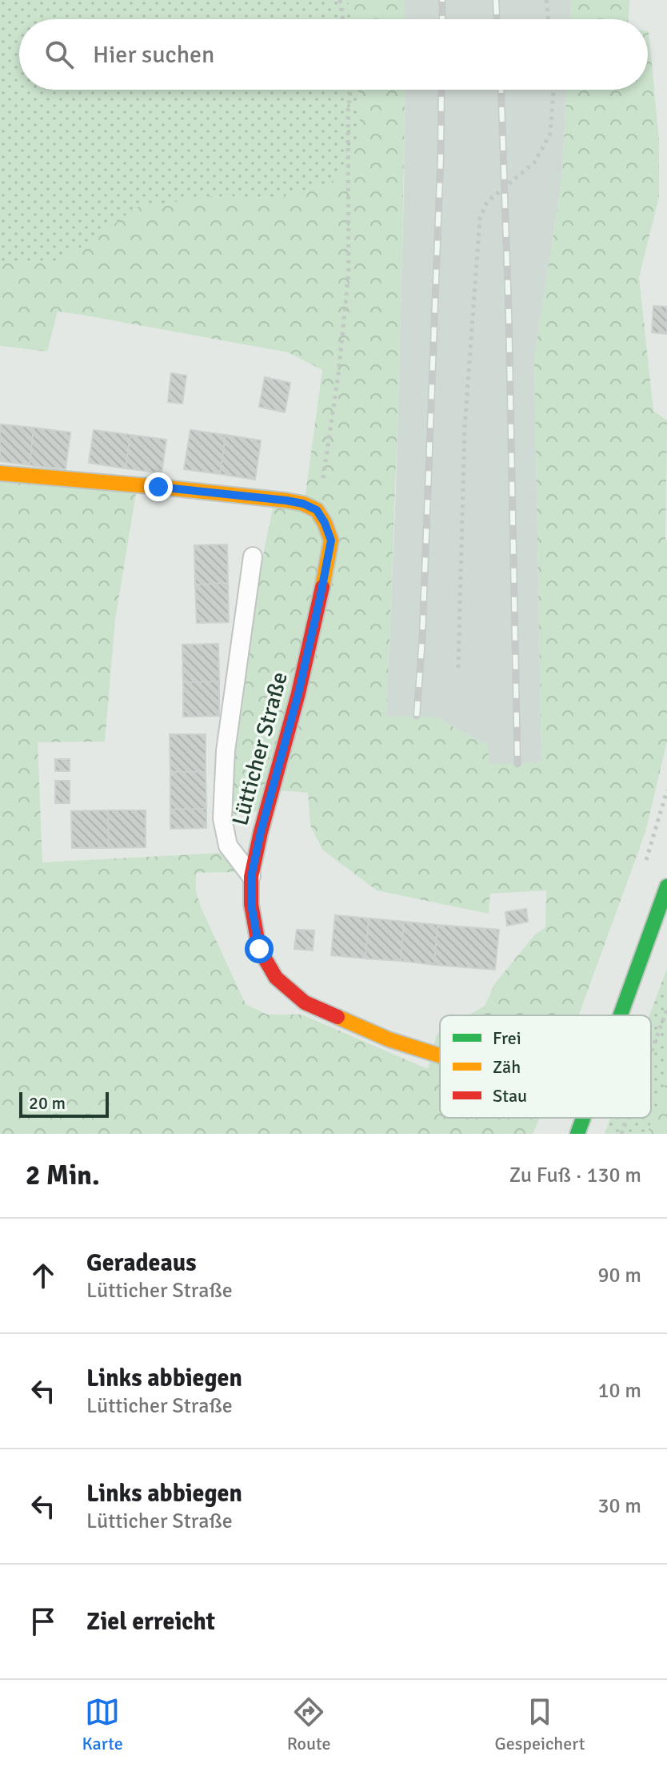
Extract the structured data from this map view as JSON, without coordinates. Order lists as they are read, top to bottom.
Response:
{
  "streets": {
    "street": ["Lütticher Straße"]
  },
  "legend": ["Frei", "Zäh", "Stau"],
  "scale_bar": "20 m",
  "page": {
    "search": "Hier suchen",
    "scale": "20 m",
    "heading": ["2 Min.", "Zu Fuß · 130 m"],
    "list": [
      ["Geradeaus", "Lütticher Straße", "90 m"],
      ["Links abbiegen", "Lütticher Straße", "10 m"],
      ["Links abbiegen", "Lütticher Straße", "30 m"],
      "Ziel erreicht"
    ],
    "nav": ["Karte", "Route", "Gespeichert"]
  }
}
